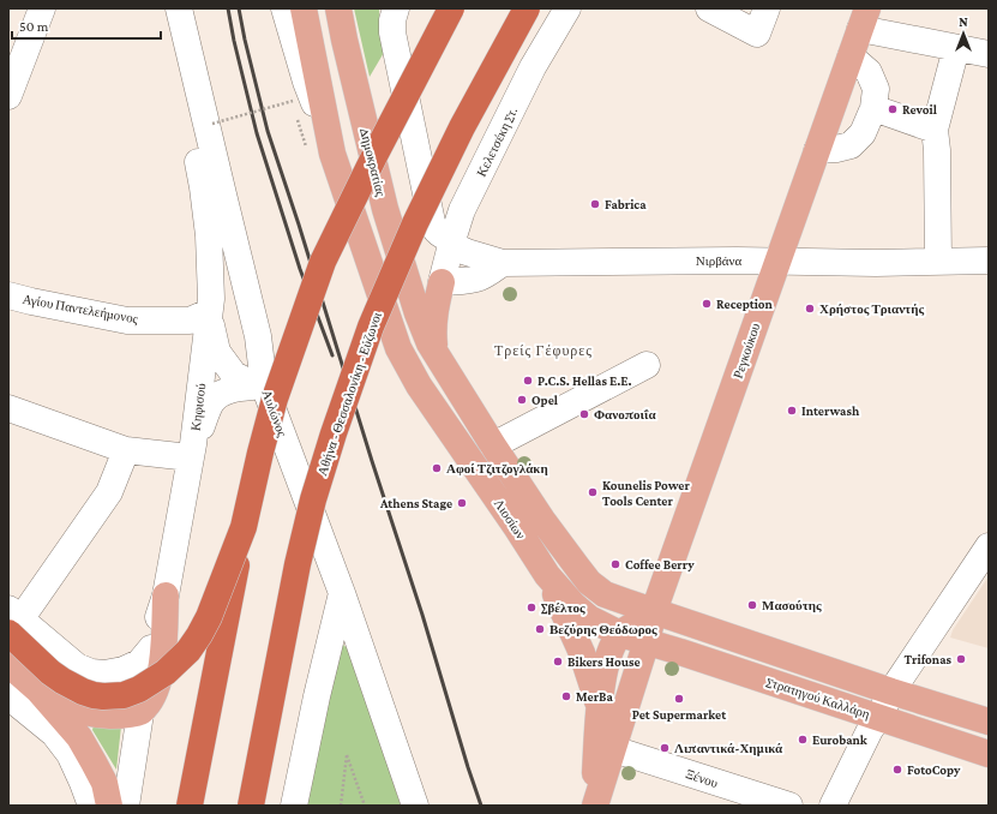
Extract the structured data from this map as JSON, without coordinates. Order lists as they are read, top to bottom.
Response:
{
  "streets": {
    "highway": ["Αθήνα - Θεσσαλονίκη - Εύζωνοι"],
    "main road": [
      "Δημοκρατίας",
      "Ρεγκούκου",
      "Λιοσίων",
      "Στρατηγού Καλλάρη"
    ],
    "street": [
      "Κελετσέκη Στ.",
      "Νιρβάνα",
      "Αγίου Παντελεήμονος",
      "Κηφισού",
      "Αυλώνος",
      "Ξένου"
    ]
  },
  "crossings": [
    ["Κελετσέκη Στ.", "Νιρβάνα"],
    ["Δημοκρατίας", "Λιοσίων"],
    ["Νιρβάνα", "Ρεγκούκου"],
    ["Αγίου Παντελεήμονος", "Κηφισού"],
    ["Ρεγκούκου", "Λιοσίων"]
  ],
  "districts": ["Τρείς Γέφυρες"],
  "places": [
    "Revoil",
    "Fabrica",
    "Reception",
    "Χρήστος Τριαντής",
    "P.C.S. Hellas E.E.",
    "Opel",
    "Interwash",
    "Φανοποιΐα",
    "Αφοί Τζιτζογλάκη",
    "Kounelis Power Tools Center",
    "Athens Stage",
    "Coffee Berry",
    "Μασούτης",
    "Σβέλτος",
    "Βεζύρης Θεόδωρος",
    "Trifonas",
    "Bikers House",
    "MerBa",
    "Pet Supermarket",
    "Eurobank",
    "Λιπαντικά-Χημικά",
    "FotoCopy"
  ],
  "scale_bar": "50 m",
  "north": "top"
}
